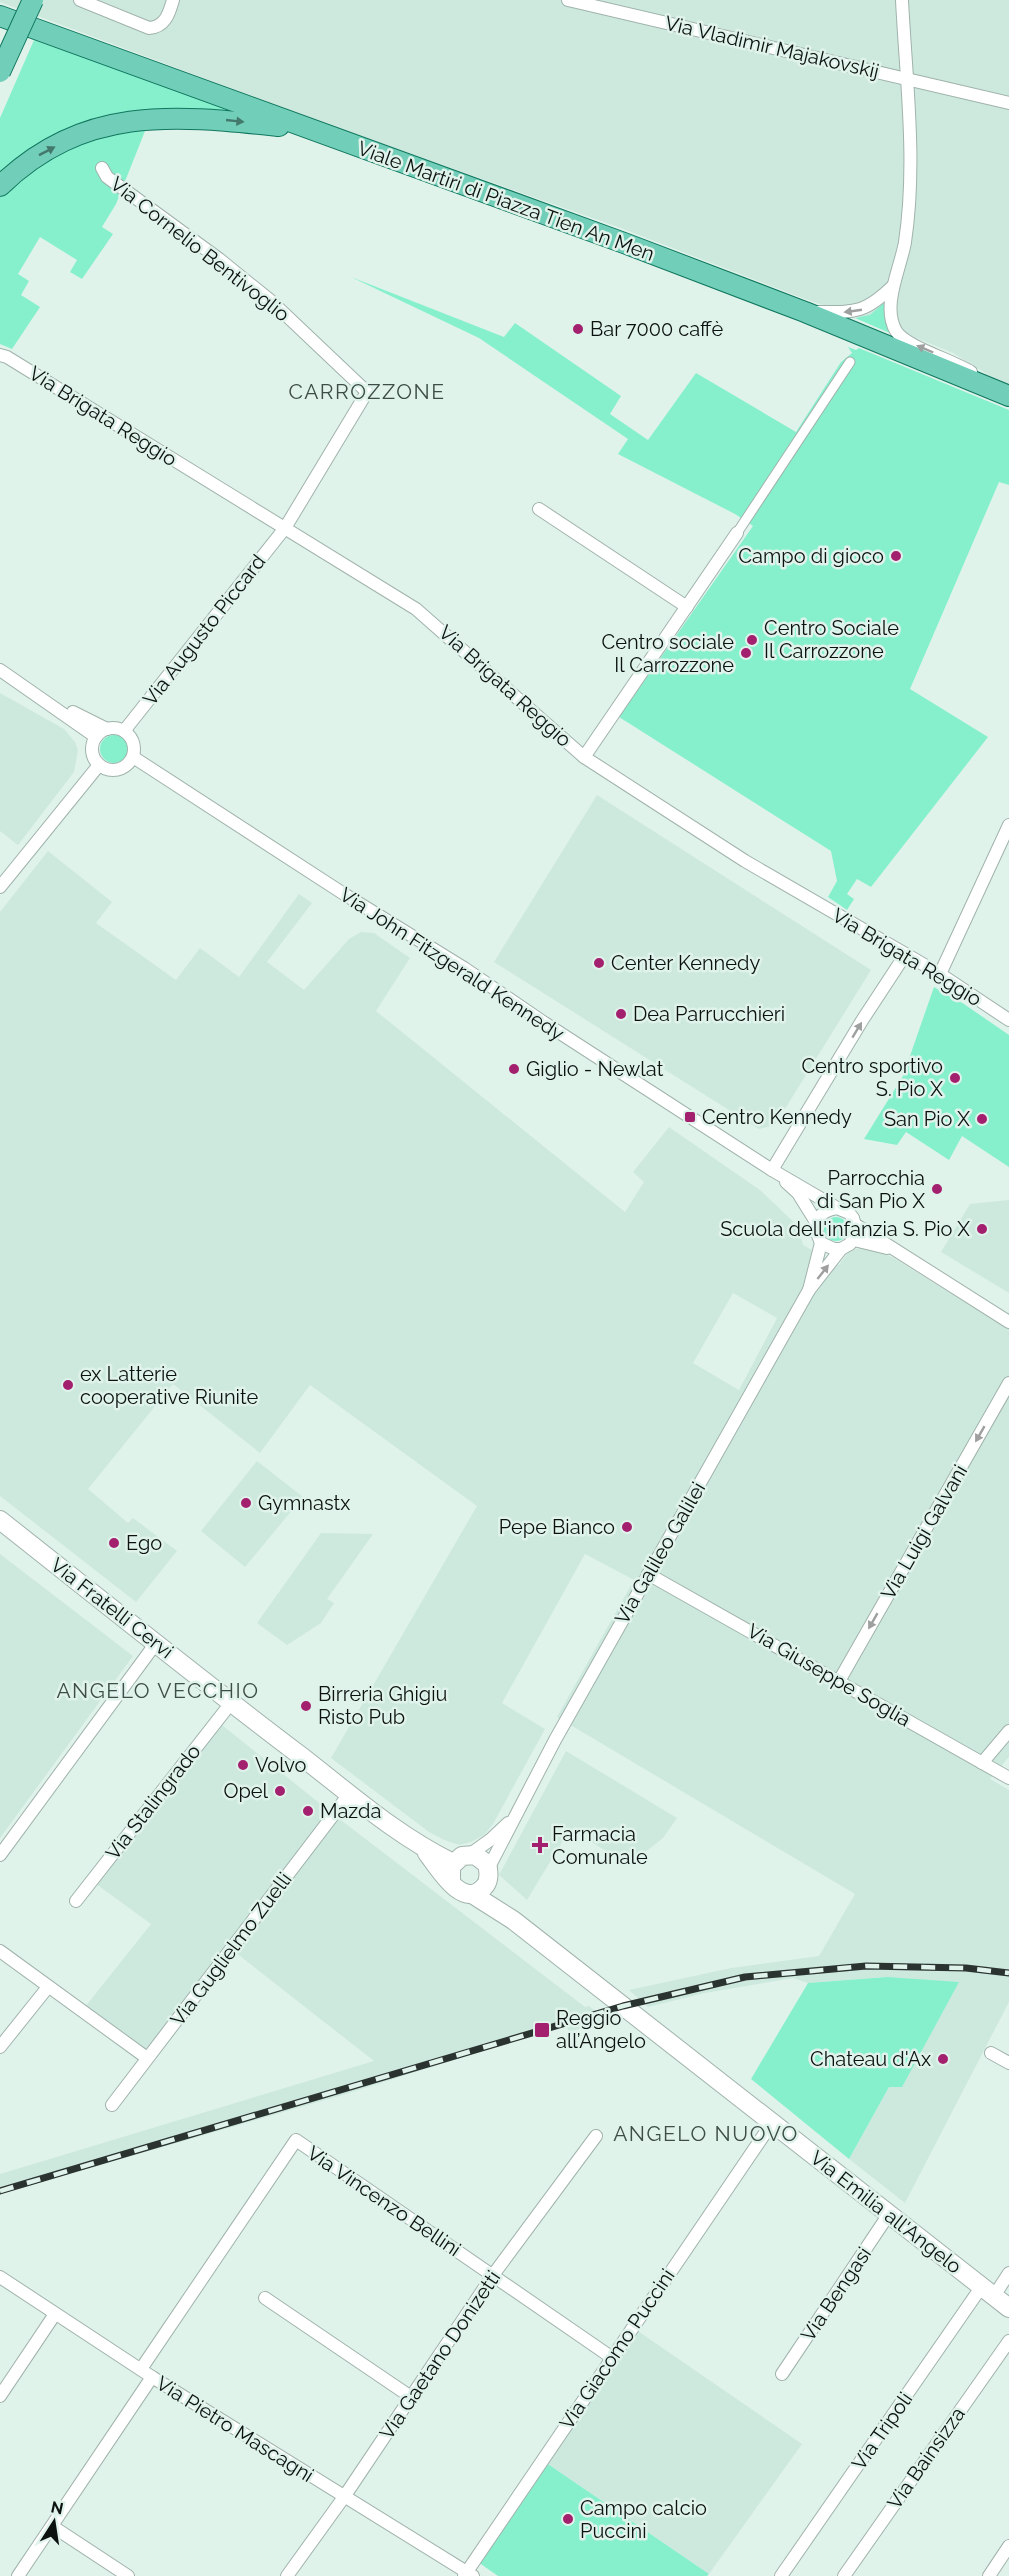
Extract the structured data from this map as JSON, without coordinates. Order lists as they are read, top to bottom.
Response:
{
  "streets": {
    "main road": ["Viale Martiri di Piazza Tien An Men", "Via Fratelli Cervi", "Via Emilia all'Angelo"],
    "street": [
      "Via Vladimir Majakovskij",
      "Via Cornelio Bentivoglio",
      "Via Brigata Reggio",
      "Via Augusto Piccard",
      "Via John Fitzgerald Kennedy",
      "Via Luigi Galvani",
      "Via Galileo Galilei",
      "Via Giuseppe Soglia",
      "Via Stalingrado",
      "Via Guglielmo Zuelli",
      "Via Vincenzo Bellini",
      "Via Bengasi",
      "Via Giacomo Puccini",
      "Via Gaetano Donizetti",
      "Via Pietro Mascagni",
      "Via Tripoli",
      "Via Bainsizza"
    ]
  },
  "crossings": [
    ["Via Cornelio Bentivoglio", "Via Brigata Reggio"],
    ["Via Cornelio Bentivoglio", "Via Augusto Piccard"],
    ["Via Brigata Reggio", "Via Augusto Piccard"],
    ["Via Augusto Piccard", "Via John Fitzgerald Kennedy"],
    ["Via John Fitzgerald Kennedy", "Via Galileo Galilei"],
    ["Via Luigi Galvani", "Via Giuseppe Soglia"],
    ["Via Galileo Galilei", "Via Fratelli Cervi"],
    ["Via Galileo Galilei", "Via Giuseppe Soglia"],
    ["Via Galileo Galilei", "Via Emilia all'Angelo"],
    ["Via Fratelli Cervi", "Via Stalingrado"],
    ["Via Fratelli Cervi", "Via Guglielmo Zuelli"],
    ["Via Fratelli Cervi", "Via Emilia all'Angelo"],
    ["Via Vincenzo Bellini", "Via Giacomo Puccini"],
    ["Via Vincenzo Bellini", "Via Gaetano Donizetti"],
    ["Via Vincenzo Bellini", "Via Pietro Mascagni"],
    ["Via Emilia all'Angelo", "Via Bengasi"],
    ["Via Emilia all'Angelo", "Via Giacomo Puccini"],
    ["Via Emilia all'Angelo", "Via Tripoli"],
    ["Via Giacomo Puccini", "Via Pietro Mascagni"],
    ["Via Gaetano Donizetti", "Via Pietro Mascagni"]
  ],
  "one_way": ["Via Luigi Galvani"],
  "districts": ["CARROZZONE", "ANGELO VECCHIO", "ANGELO NUOVO"],
  "places": {
    "other": [
      "Bar 7000 caffè",
      "Campo di gioco",
      "Centro Sociale Il Carrozzone",
      "Centro sociale Il Carrozzone",
      "Center Kennedy",
      "Dea Parrucchieri",
      "Giglio - Newlat",
      "Centro sportivo S. Pio X",
      "San Pio X",
      "Parrocchia di San Pio X",
      "Scuola dell'infanzia S. Pio X",
      "ex Latterie cooperative Riunite",
      "Gymnastx",
      "Pepe Bianco",
      "Ego",
      "Birreria Ghigiu Risto Pub",
      "Volvo",
      "Opel",
      "Mazda",
      "Chateau d'Ax",
      "Campo calcio Puccini"
    ],
    "transit": ["Centro Kennedy", "Reggio all’Angelo"],
    "health": ["Farmacia Comunale"]
  },
  "north": "top"
}
